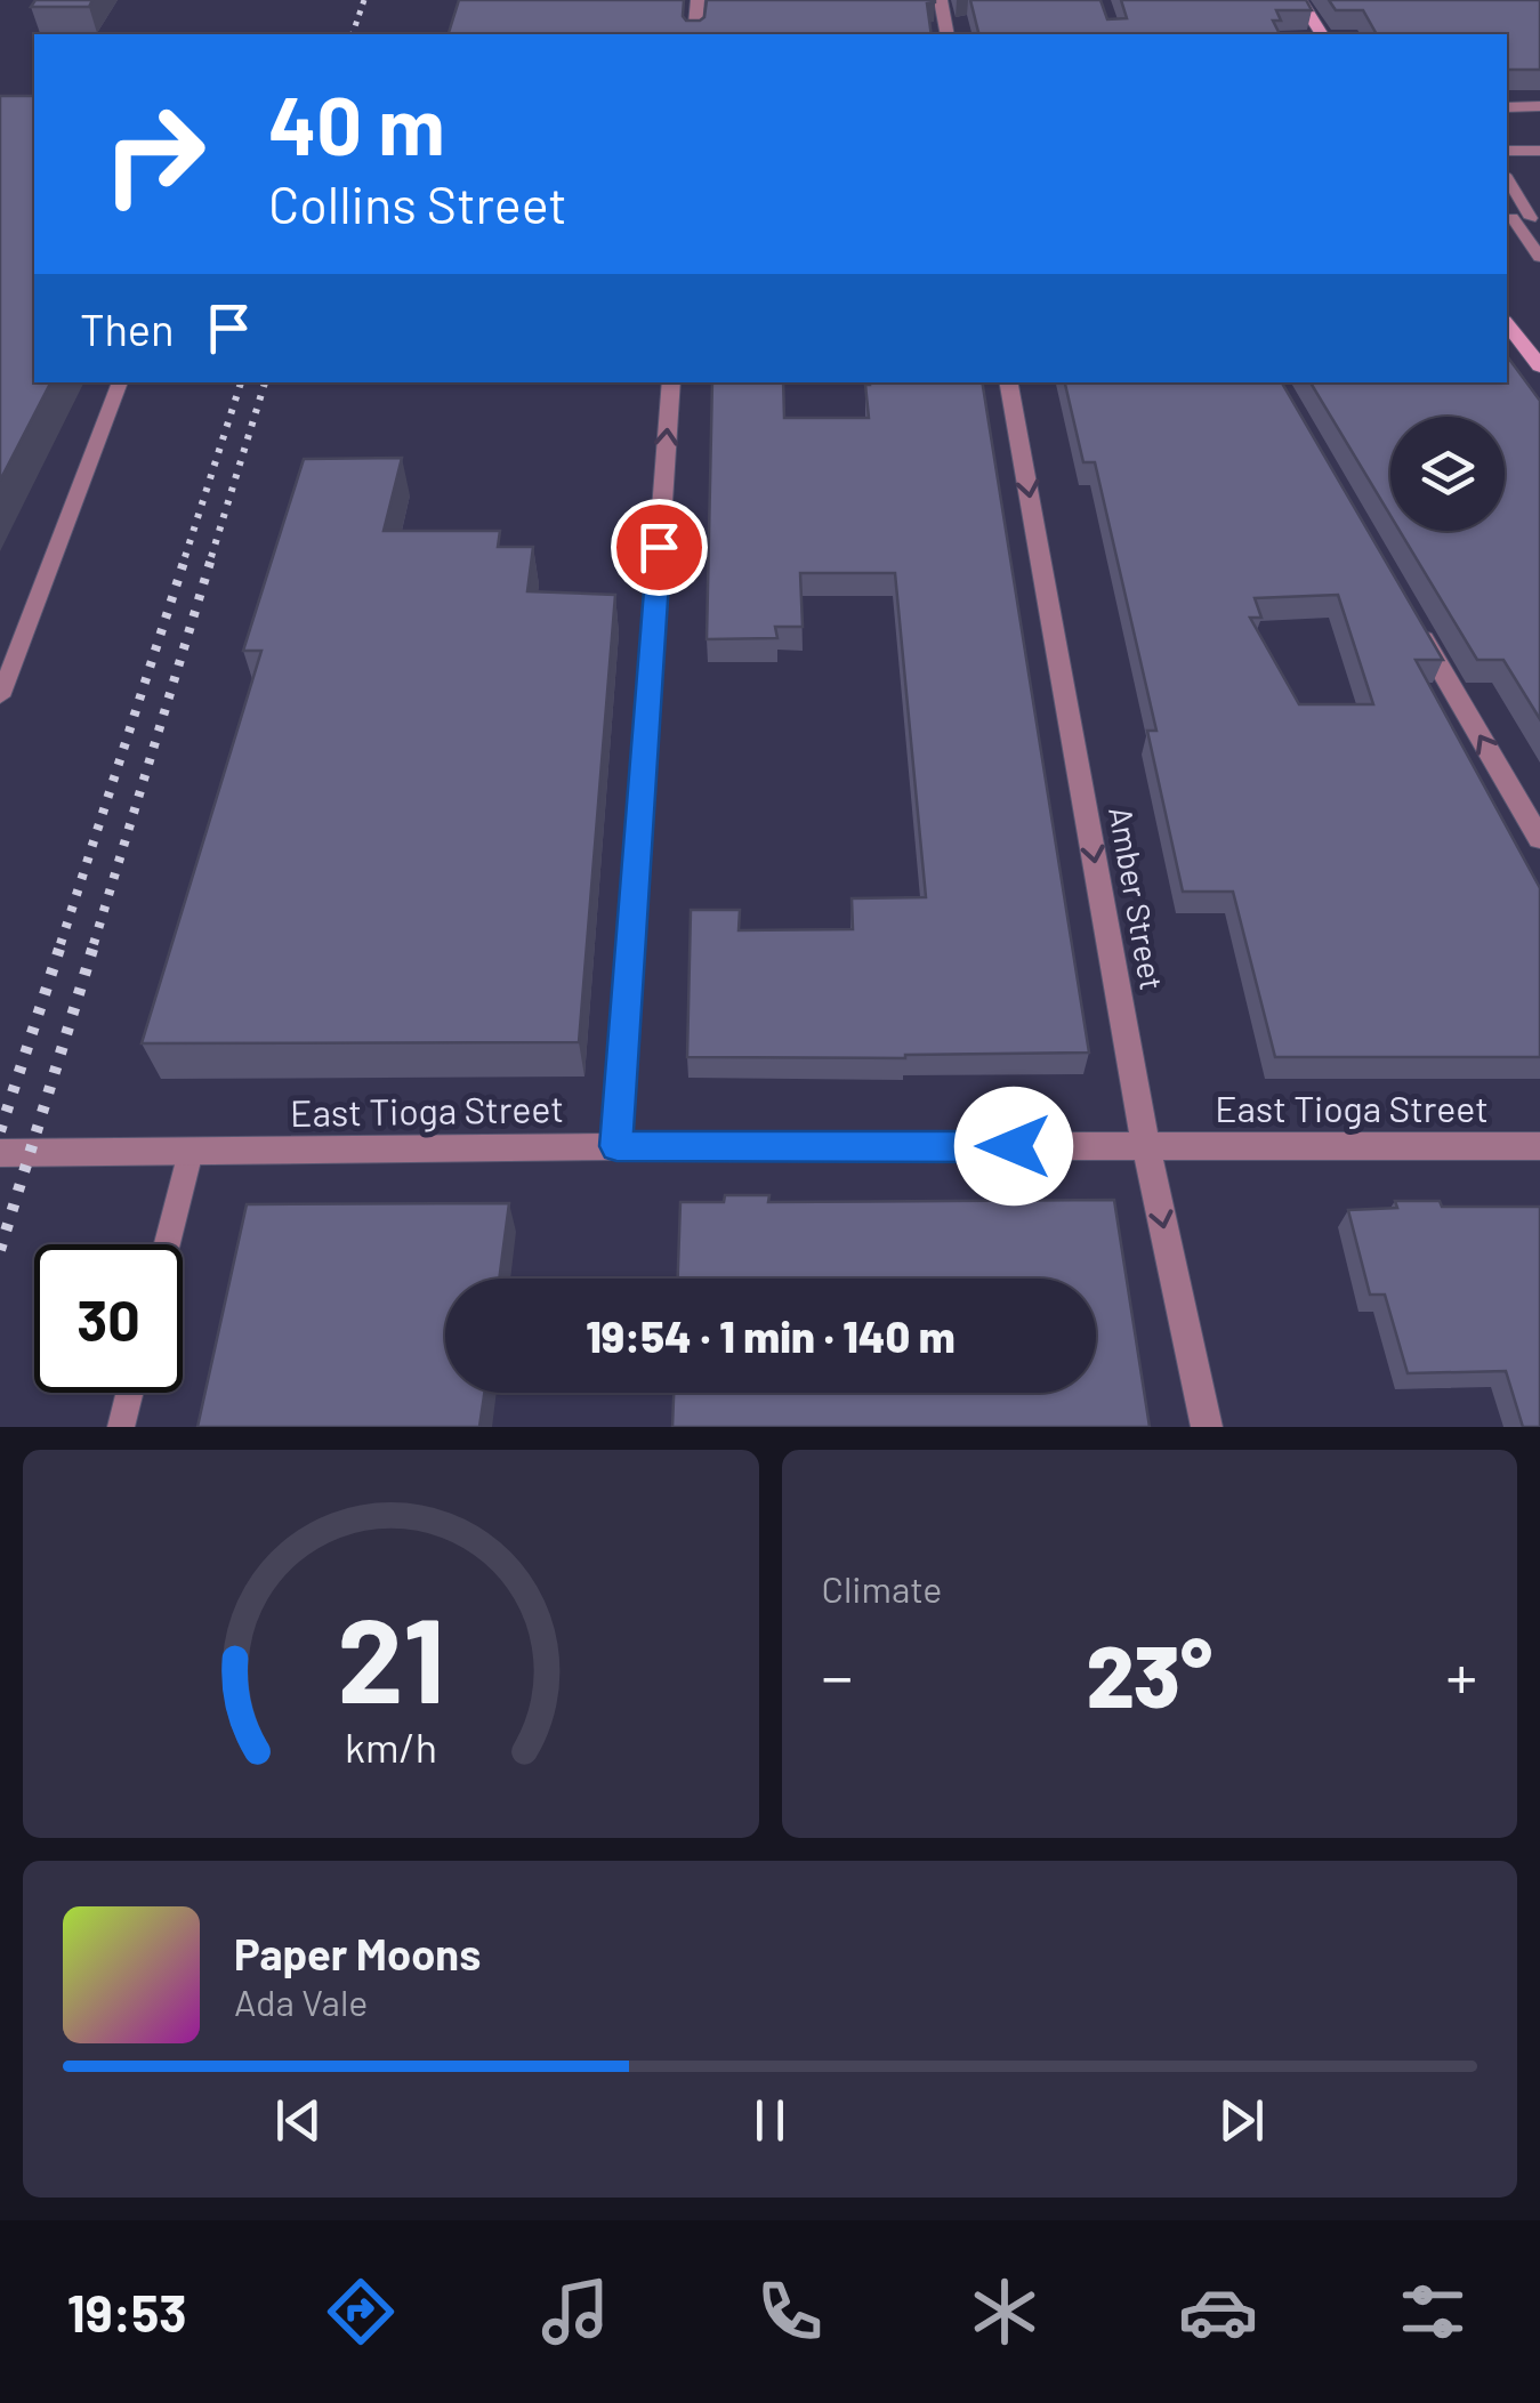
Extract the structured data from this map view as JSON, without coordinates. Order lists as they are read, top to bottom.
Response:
{
  "streets": {
    "street": ["Amber Street", "East Tioga Street"]
  },
  "crossings": [
    ["Amber Street", "East Tioga Street"]
  ],
  "one_way": ["Amber Street"],
  "page": {
    "turn": ["40 m", "Collins Street"],
    "then": "Then",
    "limit": "30",
    "trip": "19:54 · 1 min · 140 m",
    "tile": "Climate",
    "heat": ["−", "23°", "+"],
    "song": ["Paper Moons", "Ada Vale"],
    "tabs": "19:53",
    "gauge": ["21", "km/h"]
  }
}
